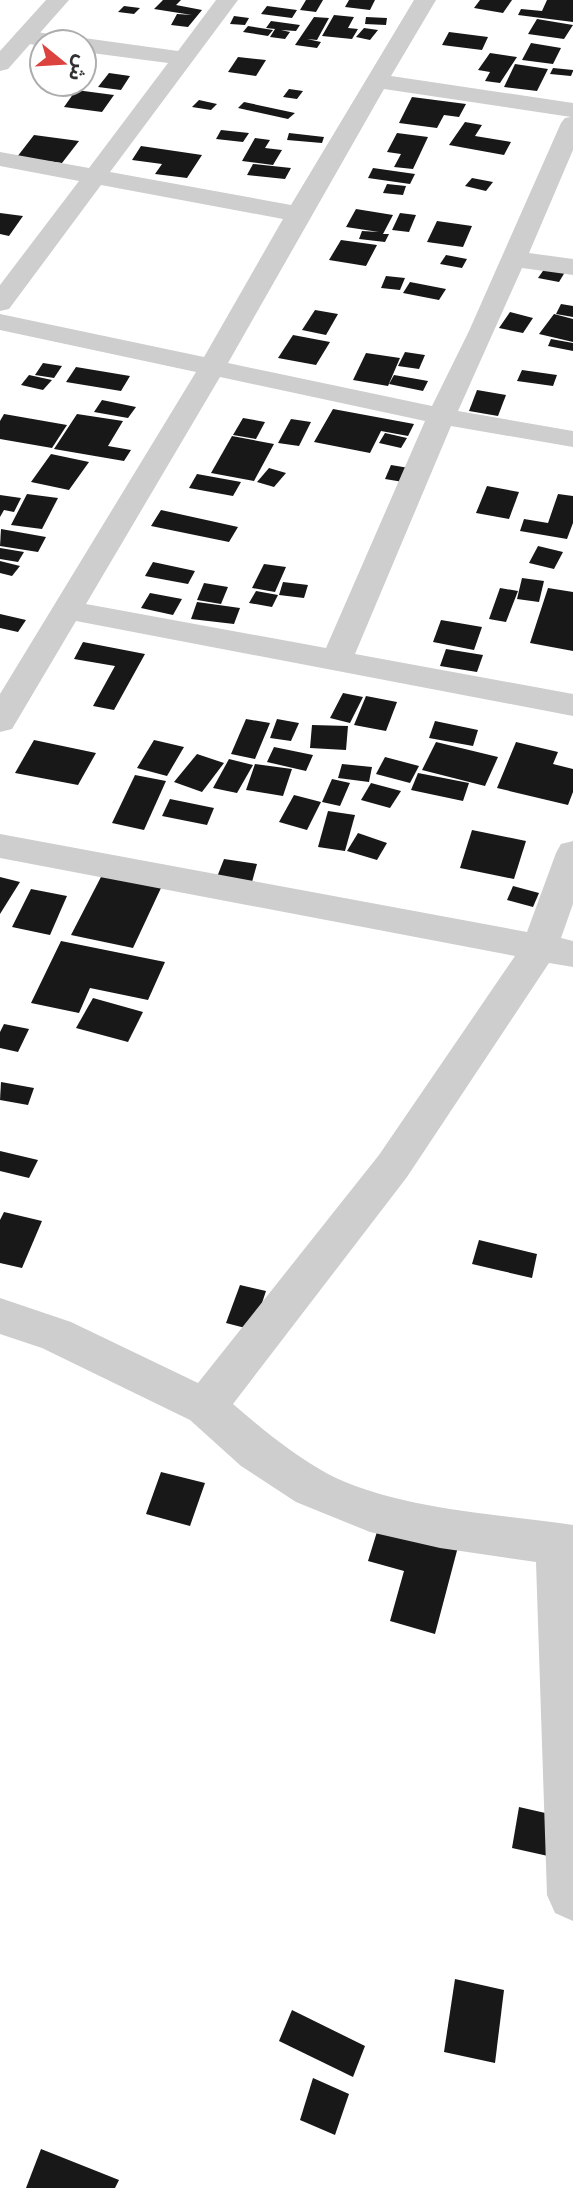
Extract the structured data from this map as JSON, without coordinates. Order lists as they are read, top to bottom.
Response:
{
  "north": "right"
}
